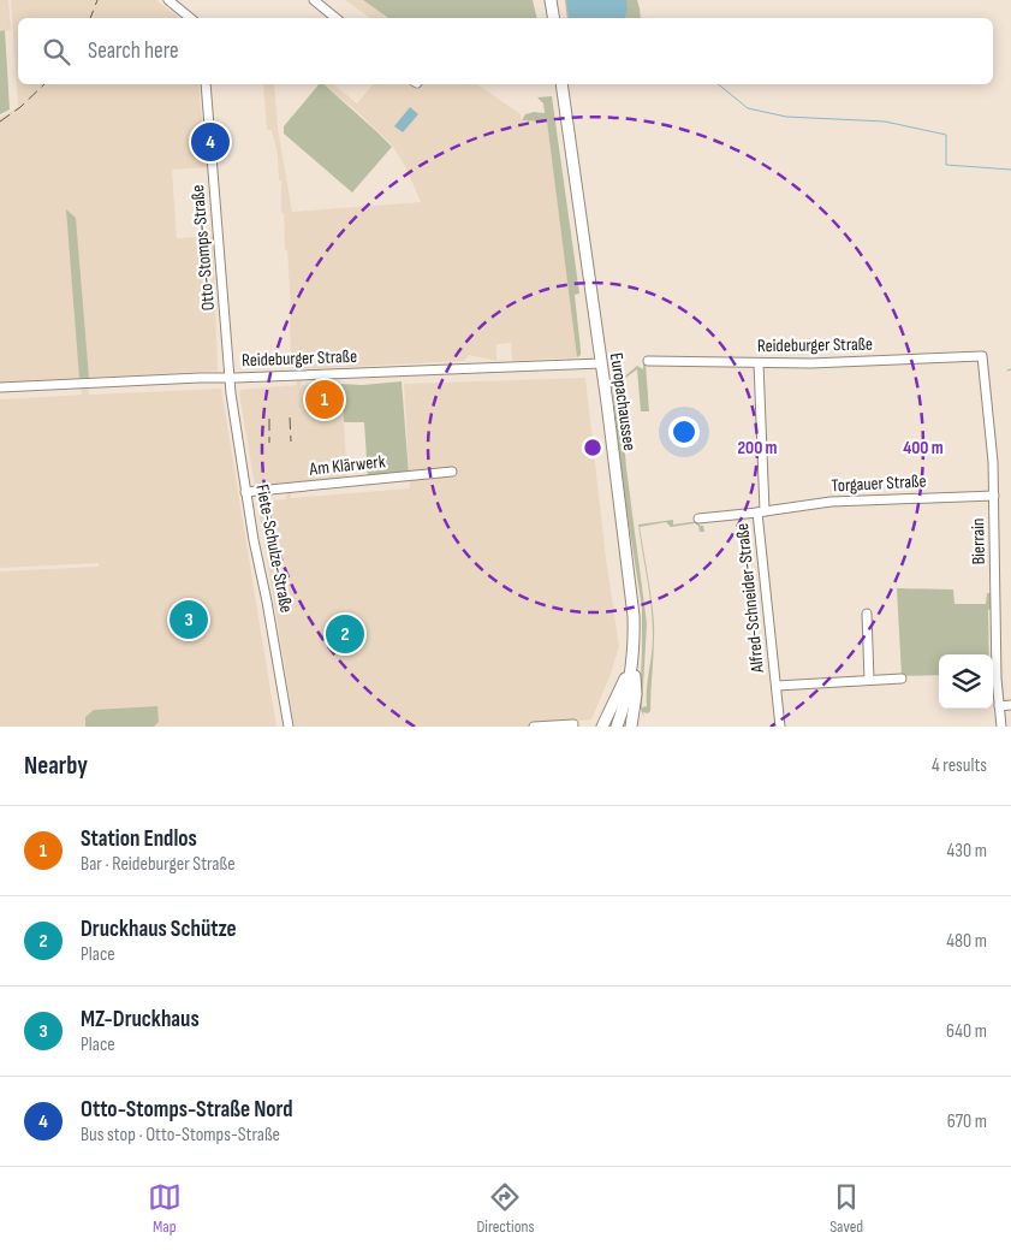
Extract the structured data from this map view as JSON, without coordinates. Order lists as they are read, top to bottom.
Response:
{
  "streets": {
    "main road": ["Europachaussee"],
    "street": [
      "Otto-Stomps-Straße",
      "Reideburger Straße",
      "Am Klärwerk",
      "Torgauer Straße",
      "Bierrain",
      "Fiete-Schulze-Straße",
      "Alfred-Schneider-Straße"
    ]
  },
  "crossings": [
    ["Otto-Stomps-Straße", "Reideburger Straße"],
    ["Otto-Stomps-Straße", "Fiete-Schulze-Straße"],
    ["Reideburger Straße", "Europachaussee"],
    ["Reideburger Straße", "Bierrain"],
    ["Reideburger Straße", "Fiete-Schulze-Straße"],
    ["Reideburger Straße", "Alfred-Schneider-Straße"],
    ["Am Klärwerk", "Fiete-Schulze-Straße"],
    ["Torgauer Straße", "Bierrain"],
    ["Torgauer Straße", "Alfred-Schneider-Straße"]
  ],
  "page": {
    "search": "Search here",
    "pins": [
      "4",
      "1",
      "3",
      "2"
    ],
    "heading": ["Nearby", "4 results"],
    "list": [
      {
        "mark": "1",
        "name": "Station Endlos",
        "note": "Bar · Reideburger Straße",
        "value": "430 m"
      },
      {
        "mark": "2",
        "name": "Druckhaus Schütze",
        "note": "Place",
        "value": "480 m"
      },
      {
        "mark": "3",
        "name": "MZ-Druckhaus",
        "note": "Place",
        "value": "640 m"
      },
      {
        "mark": "4",
        "name": "Otto-Stomps-Straße Nord",
        "note": "Bus stop · Otto-Stomps-Straße",
        "value": "670 m"
      }
    ],
    "nav": ["Map", "Directions", "Saved"]
  },
  "rings": ["200 m", "400 m"]
}
